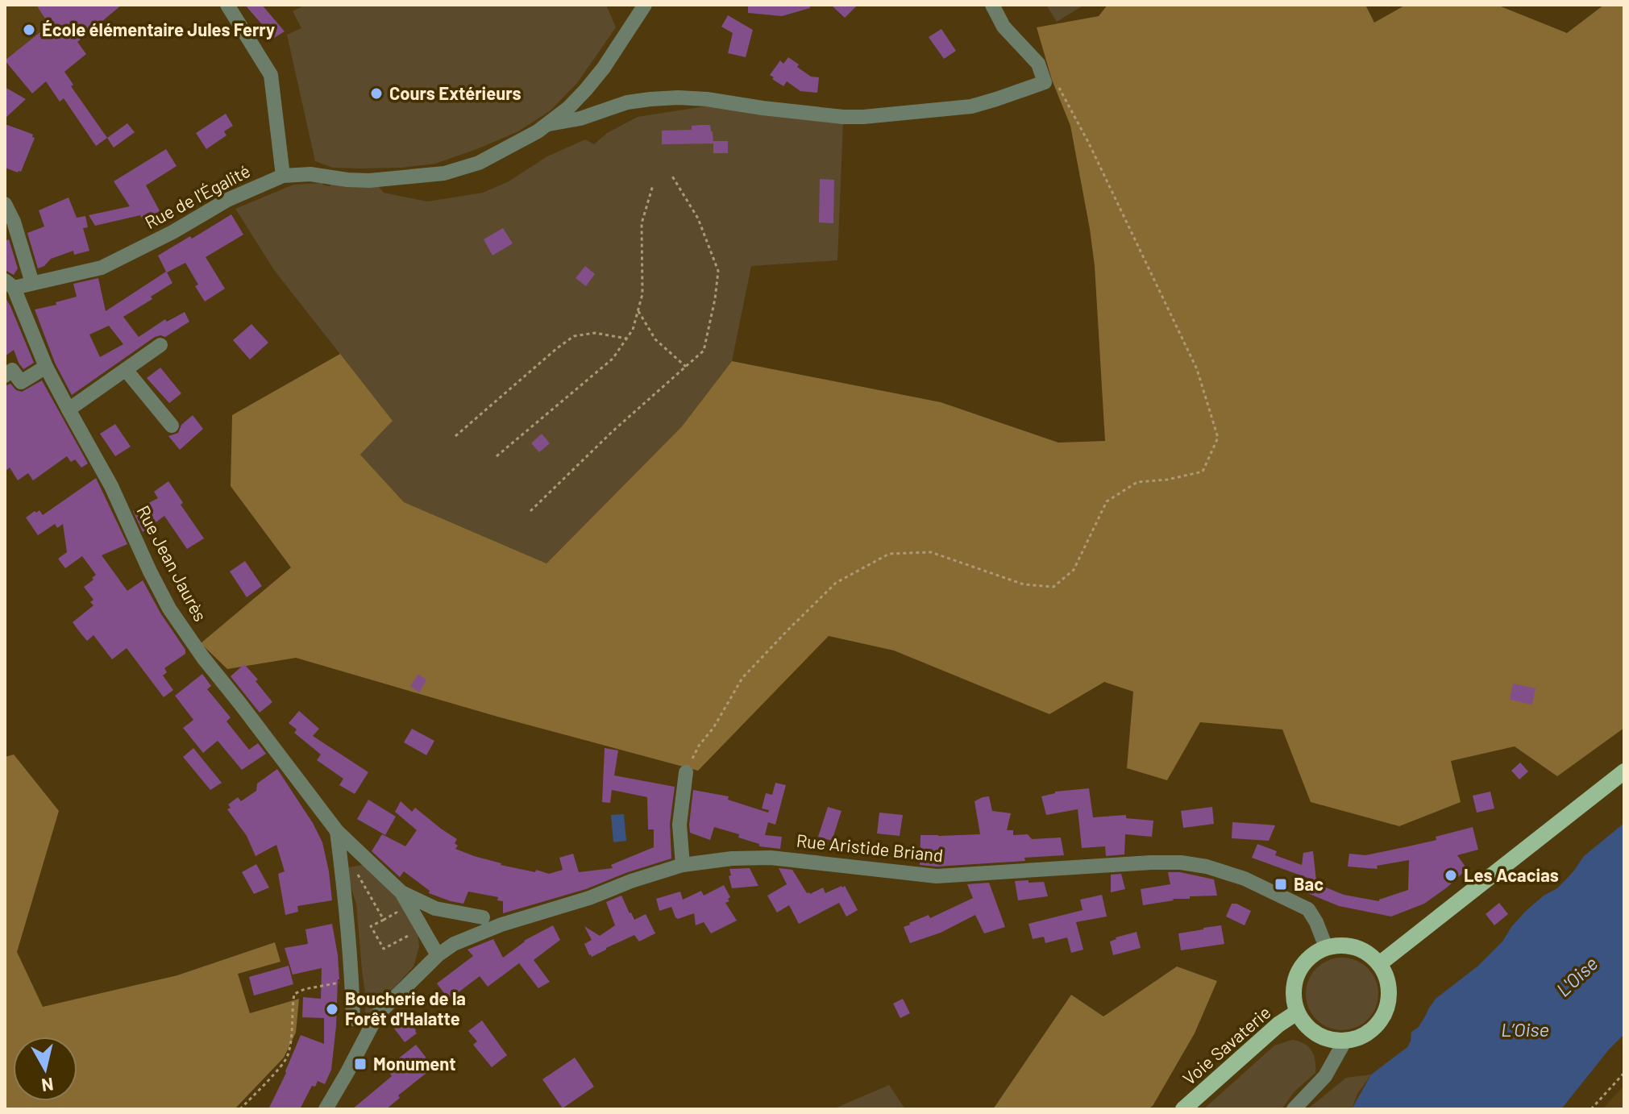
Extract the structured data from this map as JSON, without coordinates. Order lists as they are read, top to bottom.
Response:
{
  "streets": {
    "main road": ["Voie Savaterie"],
    "street": ["Rue de l'Égalité", "Rue Jean Jaurès", "Rue Aristide Briand"]
  },
  "crossings": [
    ["Rue de l'Égalité", "Rue Jean Jaurès"],
    ["Rue Aristide Briand", "Voie Savaterie"]
  ],
  "water": ["L'Oise", "L’Oise"],
  "places": {
    "other": [
      "École élémentaire Jules Ferry",
      "Cours Extérieurs",
      "Les Acacias",
      "Boucherie de la Forêt d'Halatte"
    ],
    "transit": ["Bac", "Monument"]
  },
  "north": "bottom"
}
